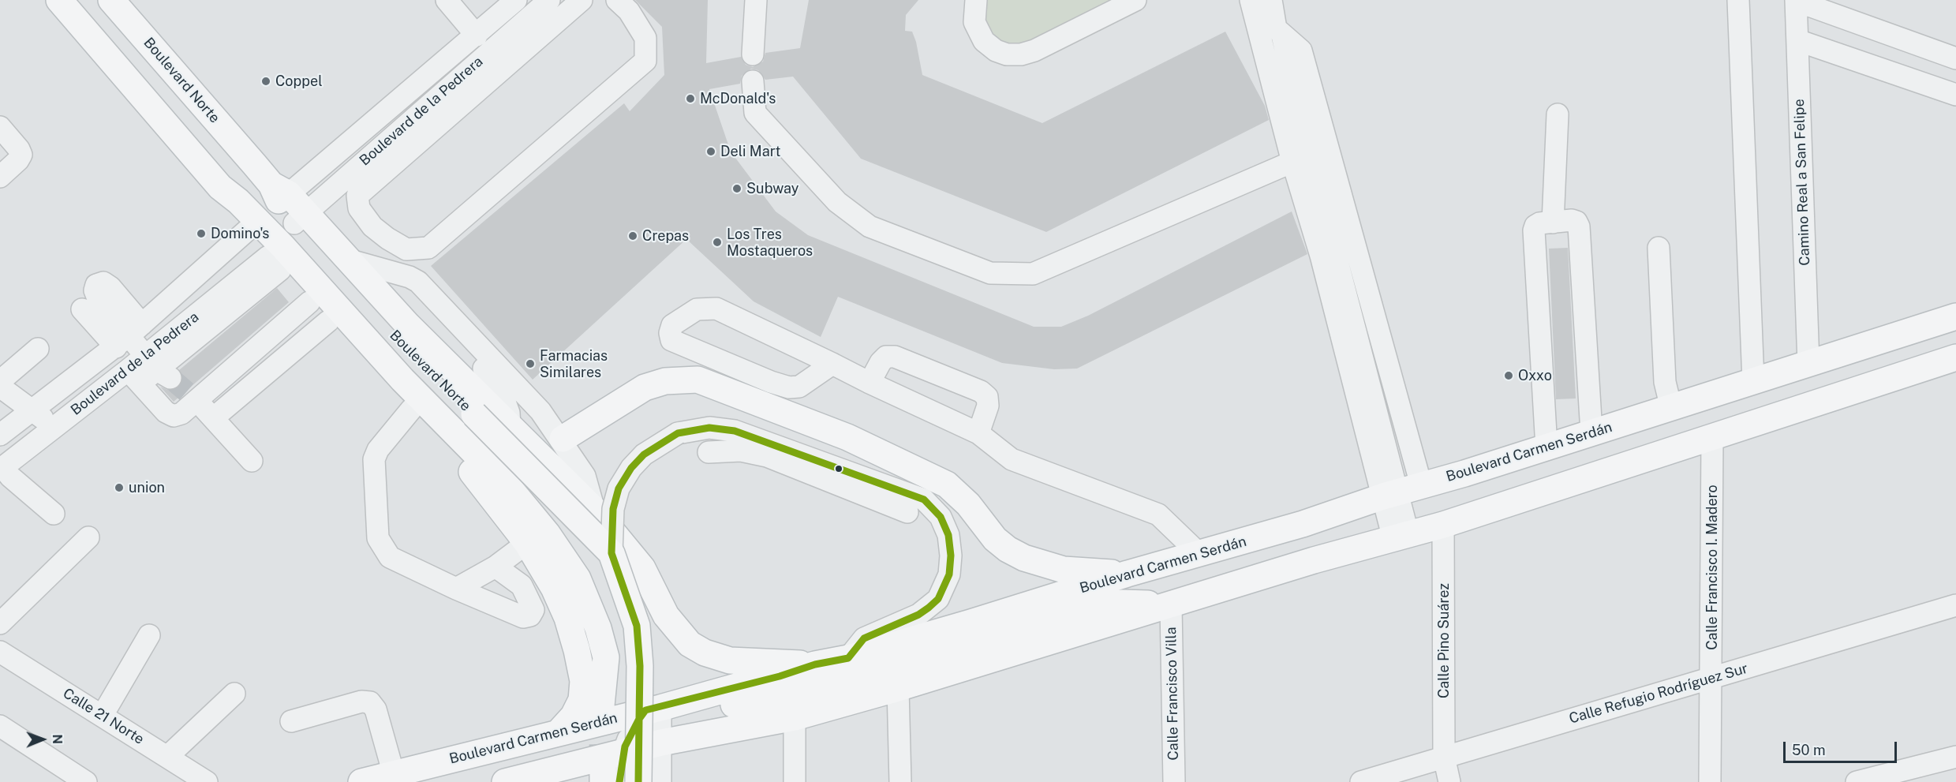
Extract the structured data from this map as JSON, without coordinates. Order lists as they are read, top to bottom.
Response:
{
  "streets": {
    "main road": ["Boulevard Norte", "Boulevard Carmen Serdán"],
    "street": [
      "Boulevard de la Pedrera",
      "Camino Real a San Felipe",
      "Calle Francisco I. Madero",
      "Calle Pino Suárez",
      "Calle Francisco Villa",
      "Calle Refugio Rodríguez Sur",
      "Calle 21 Norte"
    ]
  },
  "crossings": [
    ["Boulevard Norte", "Boulevard de la Pedrera"],
    ["Camino Real a San Felipe", "Boulevard Carmen Serdán"],
    ["Calle Francisco I. Madero", "Calle Refugio Rodríguez Sur"],
    ["Calle Pino Suárez", "Calle Refugio Rodríguez Sur"]
  ],
  "places": [
    "Coppel",
    "McDonald's",
    "Deli Mart",
    "Subway",
    "Domino's",
    "Crepas",
    "Los Tres Mostaqueros",
    "Farmacias Similares",
    "Oxxo",
    "union"
  ],
  "scale_bar": "50 m",
  "north": "right"
}
